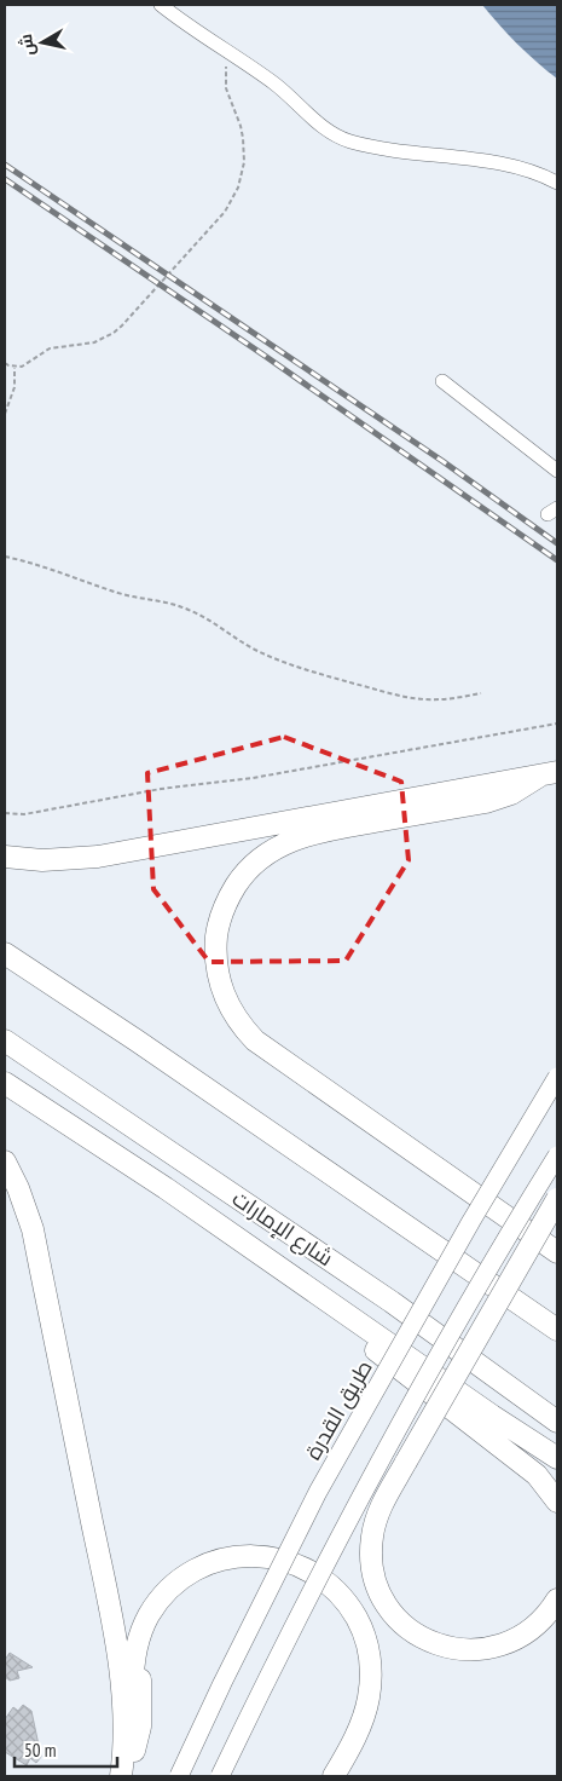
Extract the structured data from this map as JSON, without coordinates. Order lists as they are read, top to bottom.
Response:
{
  "streets": {
    "highway": ["شارع الإمارات"],
    "main road": ["طريق القدرة"]
  },
  "scale_bar": "50 m",
  "north": "left"
}
